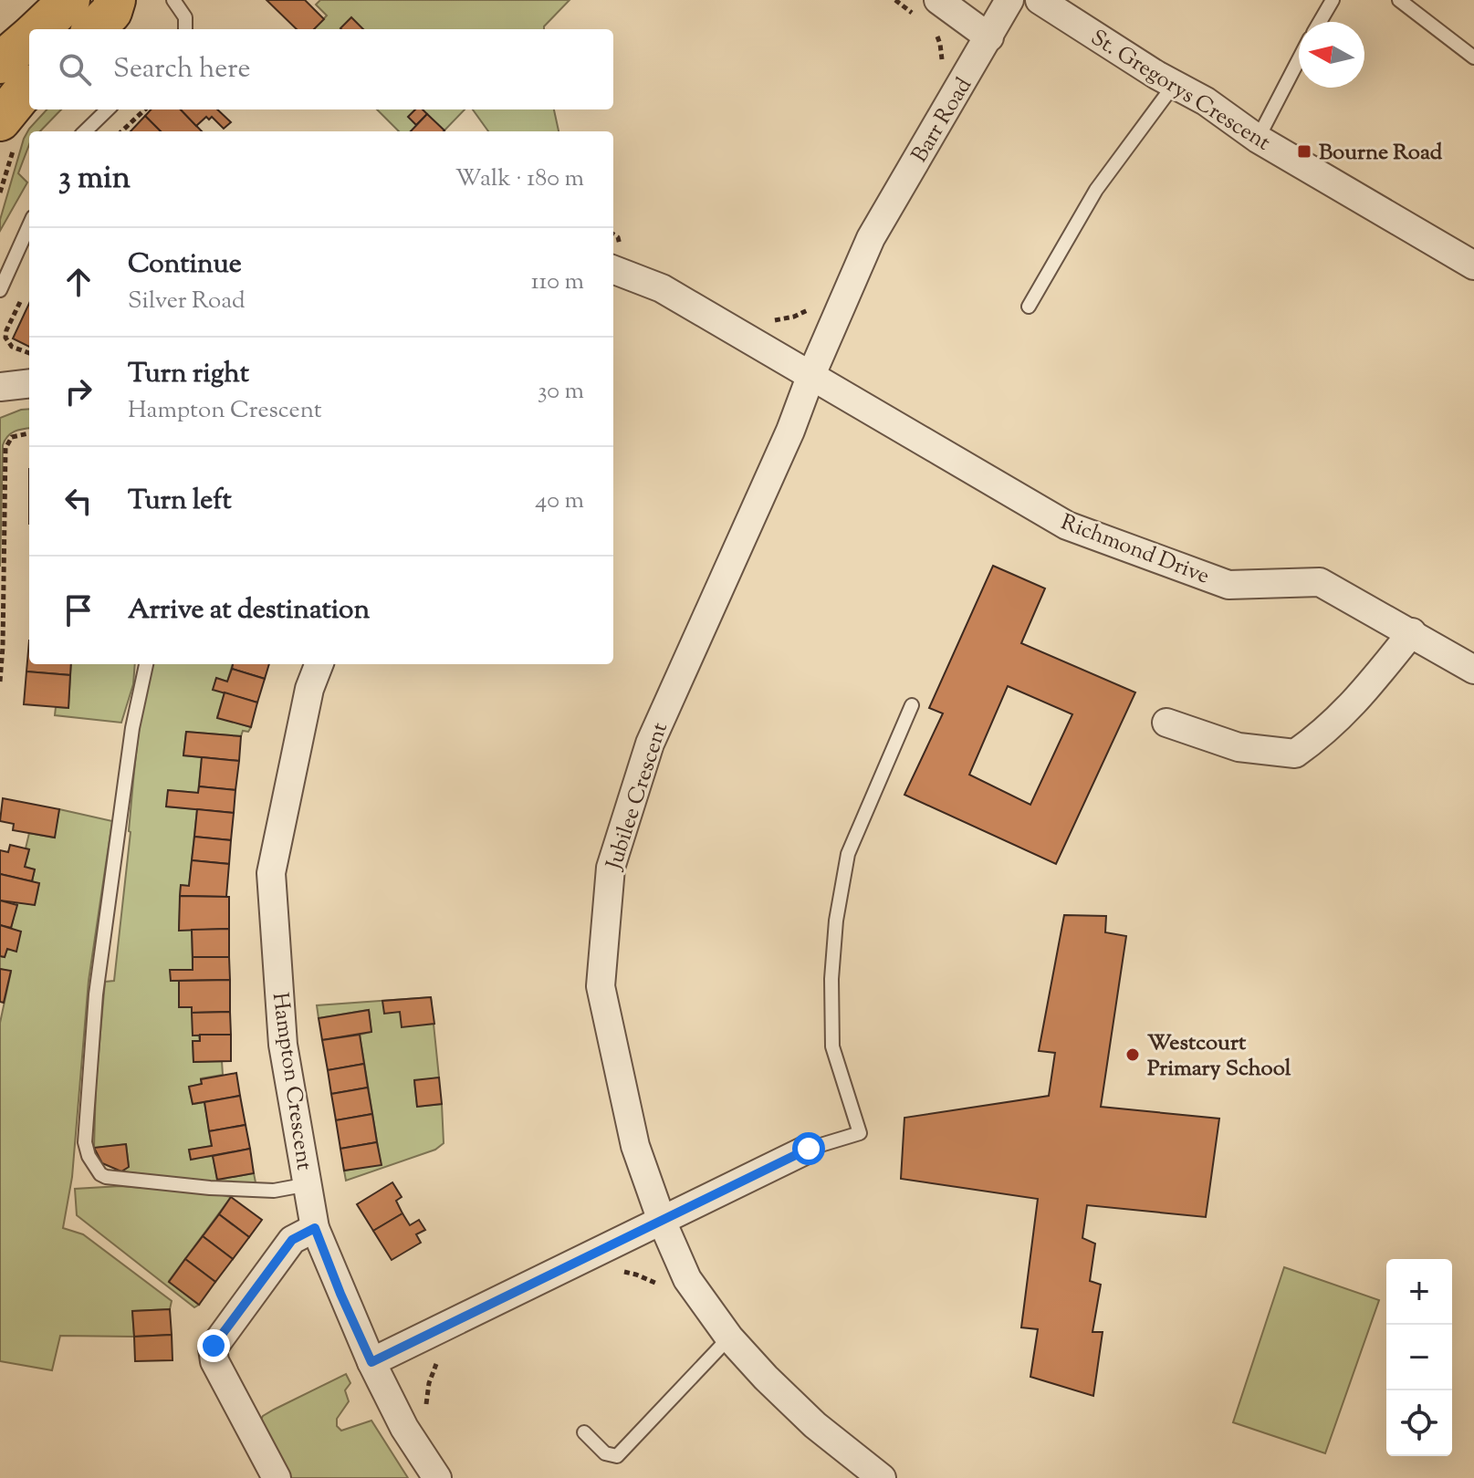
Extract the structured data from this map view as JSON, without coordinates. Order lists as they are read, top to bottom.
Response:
{
  "streets": {
    "street": [
      "St. Gregorys Crescent",
      "Barr Road",
      "Richmond Drive",
      "Jubilee Crescent",
      "Hampton Crescent"
    ]
  },
  "crossings": [
    ["Barr Road", "Jubilee Crescent"],
    ["Richmond Drive", "Jubilee Crescent"]
  ],
  "places": {
    "transit": ["Bourne Road"],
    "other": ["Westcourt Primary School"]
  },
  "north": "left",
  "page": {
    "search": "Search here",
    "heading": ["3 min", "Walk · 180 m"],
    "list": [
      ["Continue", "Silver Road", "110 m"],
      ["Turn right", "Hampton Crescent", "30 m"],
      ["Turn left", "40 m"],
      "Arrive at destination"
    ],
    "map_buttons": ["+", "−"]
  }
}
